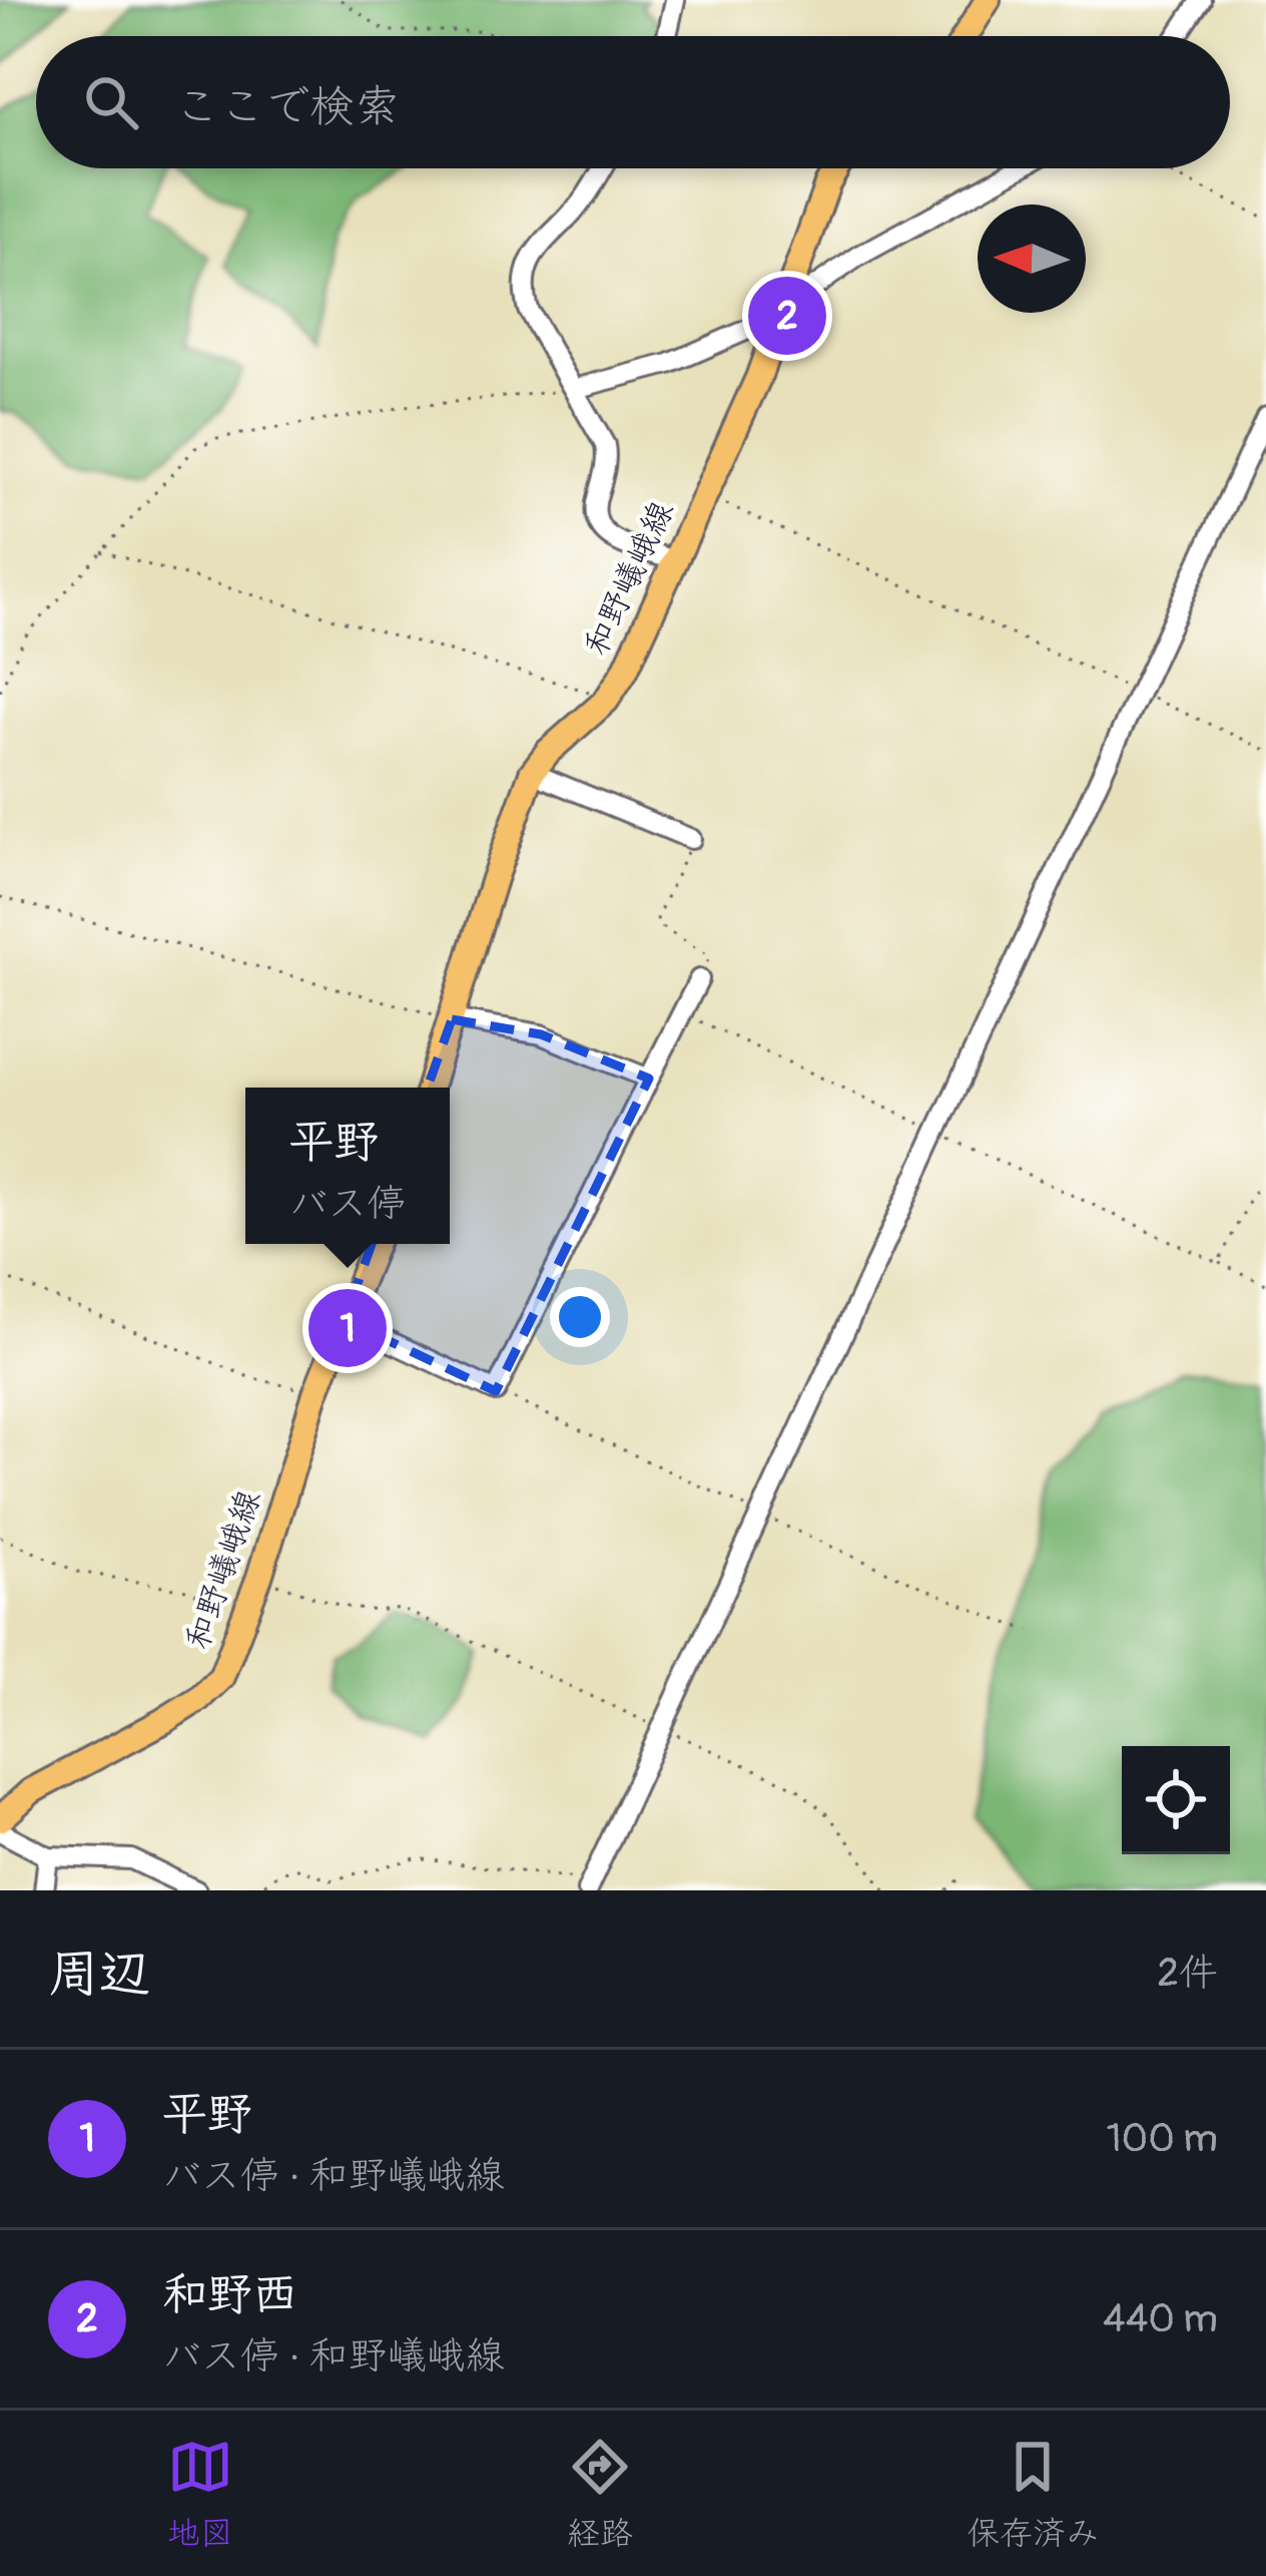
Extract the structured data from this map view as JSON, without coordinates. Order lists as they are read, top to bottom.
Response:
{
  "streets": {
    "main road": ["和野嶬峨線"]
  },
  "north": "left",
  "page": {
    "search": "ここで検索",
    "pins": ["2", "1"],
    "popup": ["平野", "バス停"],
    "heading": ["周辺", "2件"],
    "list": [
      {
        "mark": "1",
        "name": "平野",
        "note": "バス停 · 和野嶬峨線",
        "value": "100 m"
      },
      {
        "mark": "2",
        "name": "和野西",
        "note": "バス停 · 和野嶬峨線",
        "value": "440 m"
      }
    ],
    "nav": ["地図", "経路", "保存済み"]
  }
}
